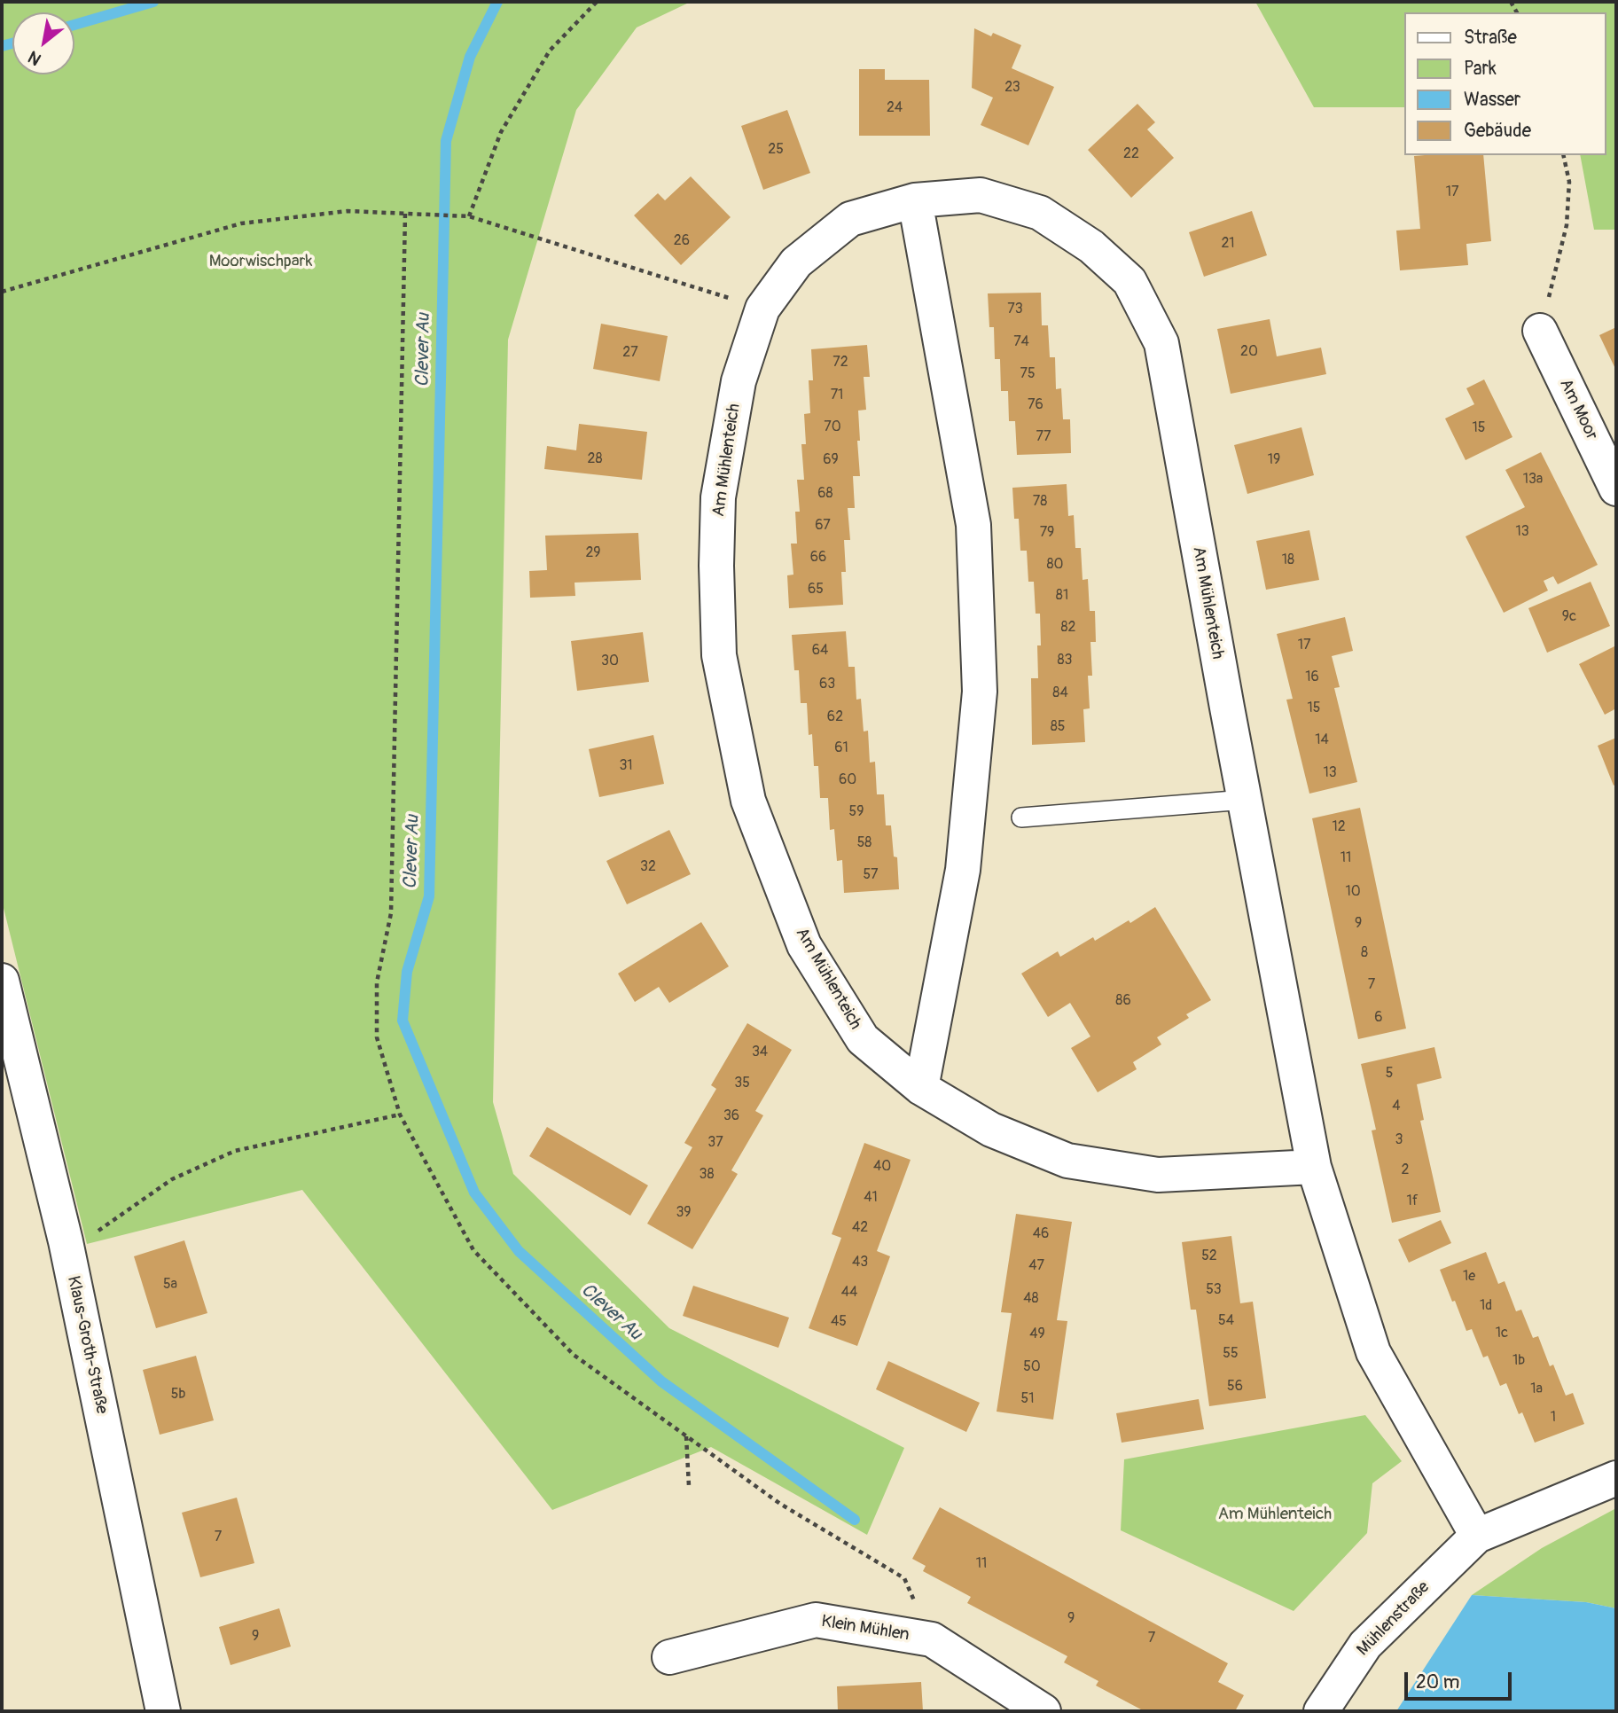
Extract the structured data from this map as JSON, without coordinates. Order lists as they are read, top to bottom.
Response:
{
  "streets": {
    "street": [
      "Am Moor",
      "Am Mühlenteich",
      "Klaus-Groth-Straße",
      "Mühlenstraße",
      "Klein Mühlen"
    ]
  },
  "crossings": [
    ["Am Mühlenteich", "Mühlenstraße"]
  ],
  "water": ["Clever Au"],
  "parks": ["Moorwischpark", "Am Mühlenteich"],
  "house_numbers": [
    "23",
    "24",
    "25",
    "22",
    "17",
    "26",
    "21",
    "73",
    "74",
    "20",
    "27",
    "72",
    "75",
    "71",
    "76",
    "70",
    "15",
    "77",
    "28",
    "69",
    "19",
    "13a",
    "68",
    "78",
    "67",
    "13",
    "79",
    "29",
    "66",
    "18",
    "80",
    "65",
    "81",
    "9c",
    "82",
    "17",
    "64",
    "83",
    "30",
    "16",
    "63",
    "84",
    "15",
    "62",
    "85",
    "14",
    "61",
    "31",
    "13",
    "60",
    "59",
    "12",
    "58",
    "11",
    "32",
    "57",
    "10",
    "9",
    "8",
    "7",
    "86",
    "6",
    "34",
    "5",
    "35",
    "4",
    "36",
    "3",
    "37",
    "40",
    "2",
    "38",
    "41",
    "1f",
    "39",
    "42",
    "46",
    "52",
    "43",
    "47",
    "1e",
    "5a",
    "53",
    "44",
    "48",
    "1d",
    "54",
    "45",
    "1c",
    "49",
    "55",
    "1b",
    "50",
    "56",
    "1a",
    "5b",
    "51",
    "1",
    "7",
    "11",
    "9",
    "9",
    "7"
  ],
  "legend": [
    "Straße",
    "Park",
    "Wasser",
    "Gebäude"
  ],
  "scale_bar": "20 m",
  "north": "bottom left"
}
